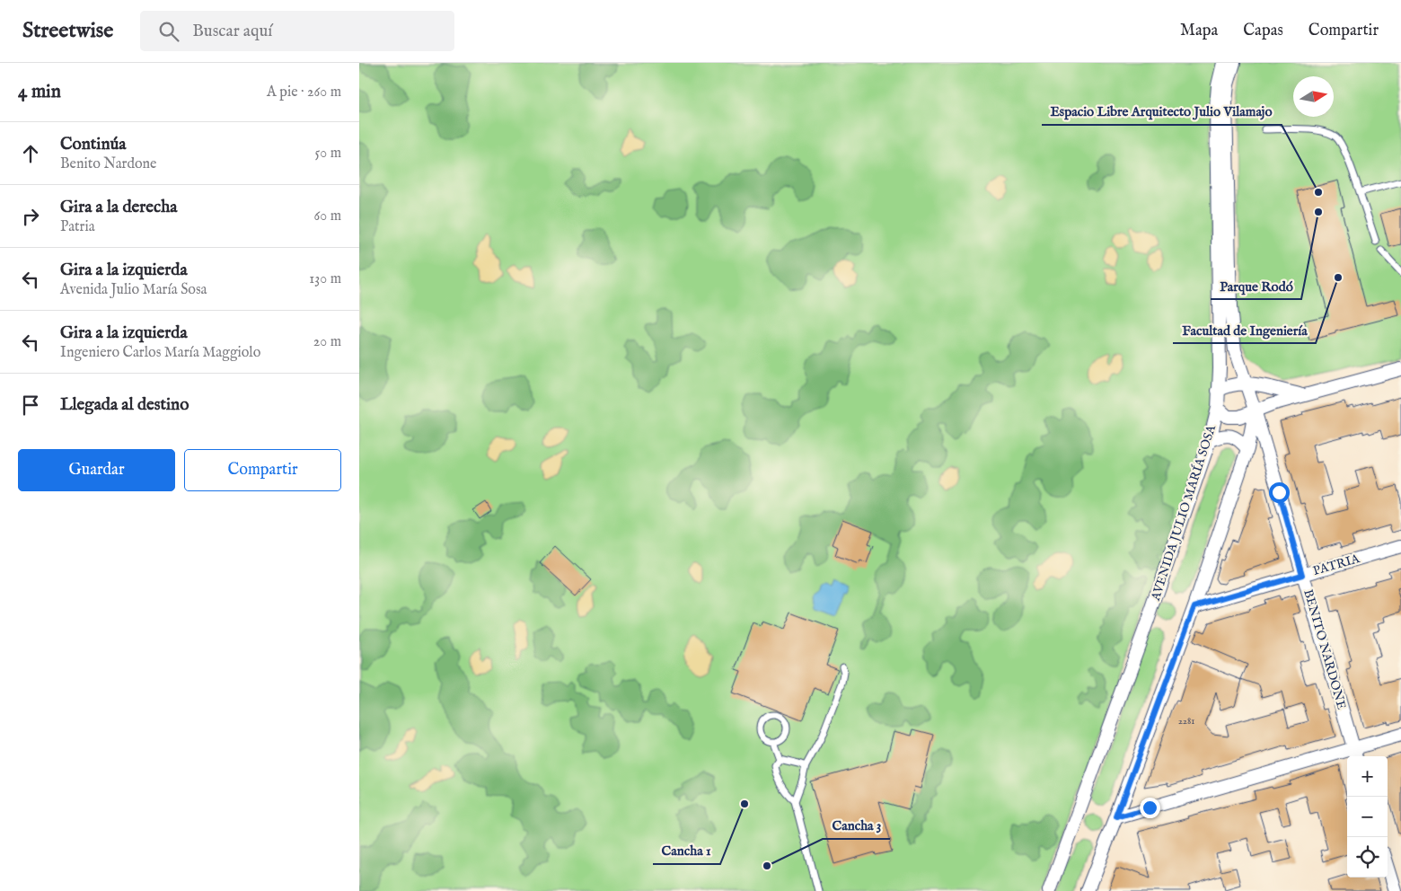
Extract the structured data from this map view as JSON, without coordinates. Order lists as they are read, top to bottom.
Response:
{
  "streets": {
    "street": ["AVENIDA JULIO MARÍA SOSA", "PATRIA", "BENITO NARDONE"]
  },
  "crossings": [
    ["AVENIDA JULIO MARÍA SOSA", "BENITO NARDONE"],
    ["PATRIA", "BENITO NARDONE"]
  ],
  "places": [
    "Espacio Libre Arquitecto Julio Vilamajo",
    "Parque Rodó",
    "Facultad de Ingeniería",
    "Cancha 1",
    "Cancha 3"
  ],
  "house_numbers": ["2281"],
  "north": "right",
  "page": {
    "header": "Streetwise",
    "search": "Buscar aquí",
    "nav": ["Mapa", "Capas", "Compartir"],
    "heading": ["4 min", "A pie · 260 m"],
    "list": [
      ["Continúa", "Benito Nardone", "50 m"],
      ["Gira a la derecha", "Patria", "60 m"],
      ["Gira a la izquierda", "Avenida Julio María Sosa", "130 m"],
      ["Gira a la izquierda", "Ingeniero Carlos María Maggiolo", "20 m"],
      "Llegada al destino"
    ],
    "buttons": ["Guardar", "Compartir"],
    "map_buttons": ["+", "−"]
  }
}
